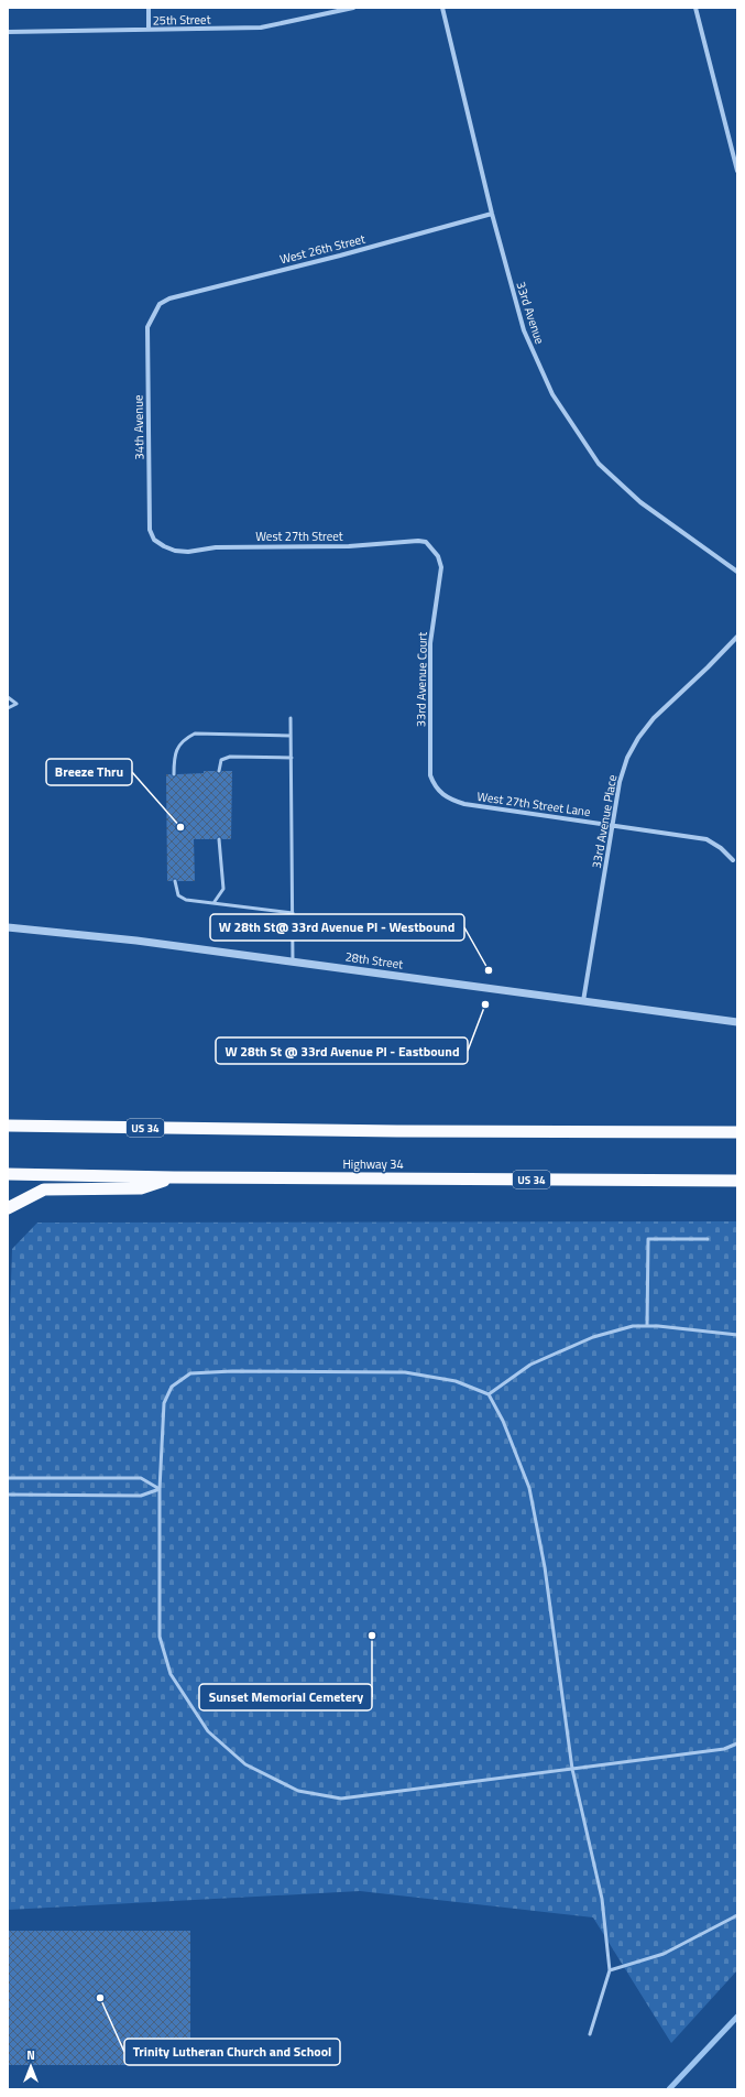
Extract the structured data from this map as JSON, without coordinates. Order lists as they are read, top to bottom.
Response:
{
  "streets": {
    "highway": ["US 34", "Highway 34"],
    "street": [
      "25th Street",
      "West 26th Street",
      "33rd Avenue",
      "34th Avenue",
      "West 27th Street",
      "33rd Avenue Court",
      "West 27th Street Lane",
      "33rd Avenue Place",
      "28th Street"
    ]
  },
  "crossings": [
    ["West 26th Street", "33rd Avenue"],
    ["West 26th Street", "34th Avenue"],
    ["34th Avenue", "West 27th Street"],
    ["West 27th Street", "33rd Avenue Court"],
    ["33rd Avenue Court", "West 27th Street Lane"],
    ["West 27th Street Lane", "33rd Avenue Place"],
    ["33rd Avenue Place", "28th Street"]
  ],
  "places": [
    "Breeze Thru",
    "W 28th St@ 33rd Avenue Pl - Westbound",
    "W 28th St @ 33rd Avenue Pl - Eastbound",
    "Sunset Memorial Cemetery",
    "Trinity Lutheran Church and School"
  ],
  "north": "top"
}
